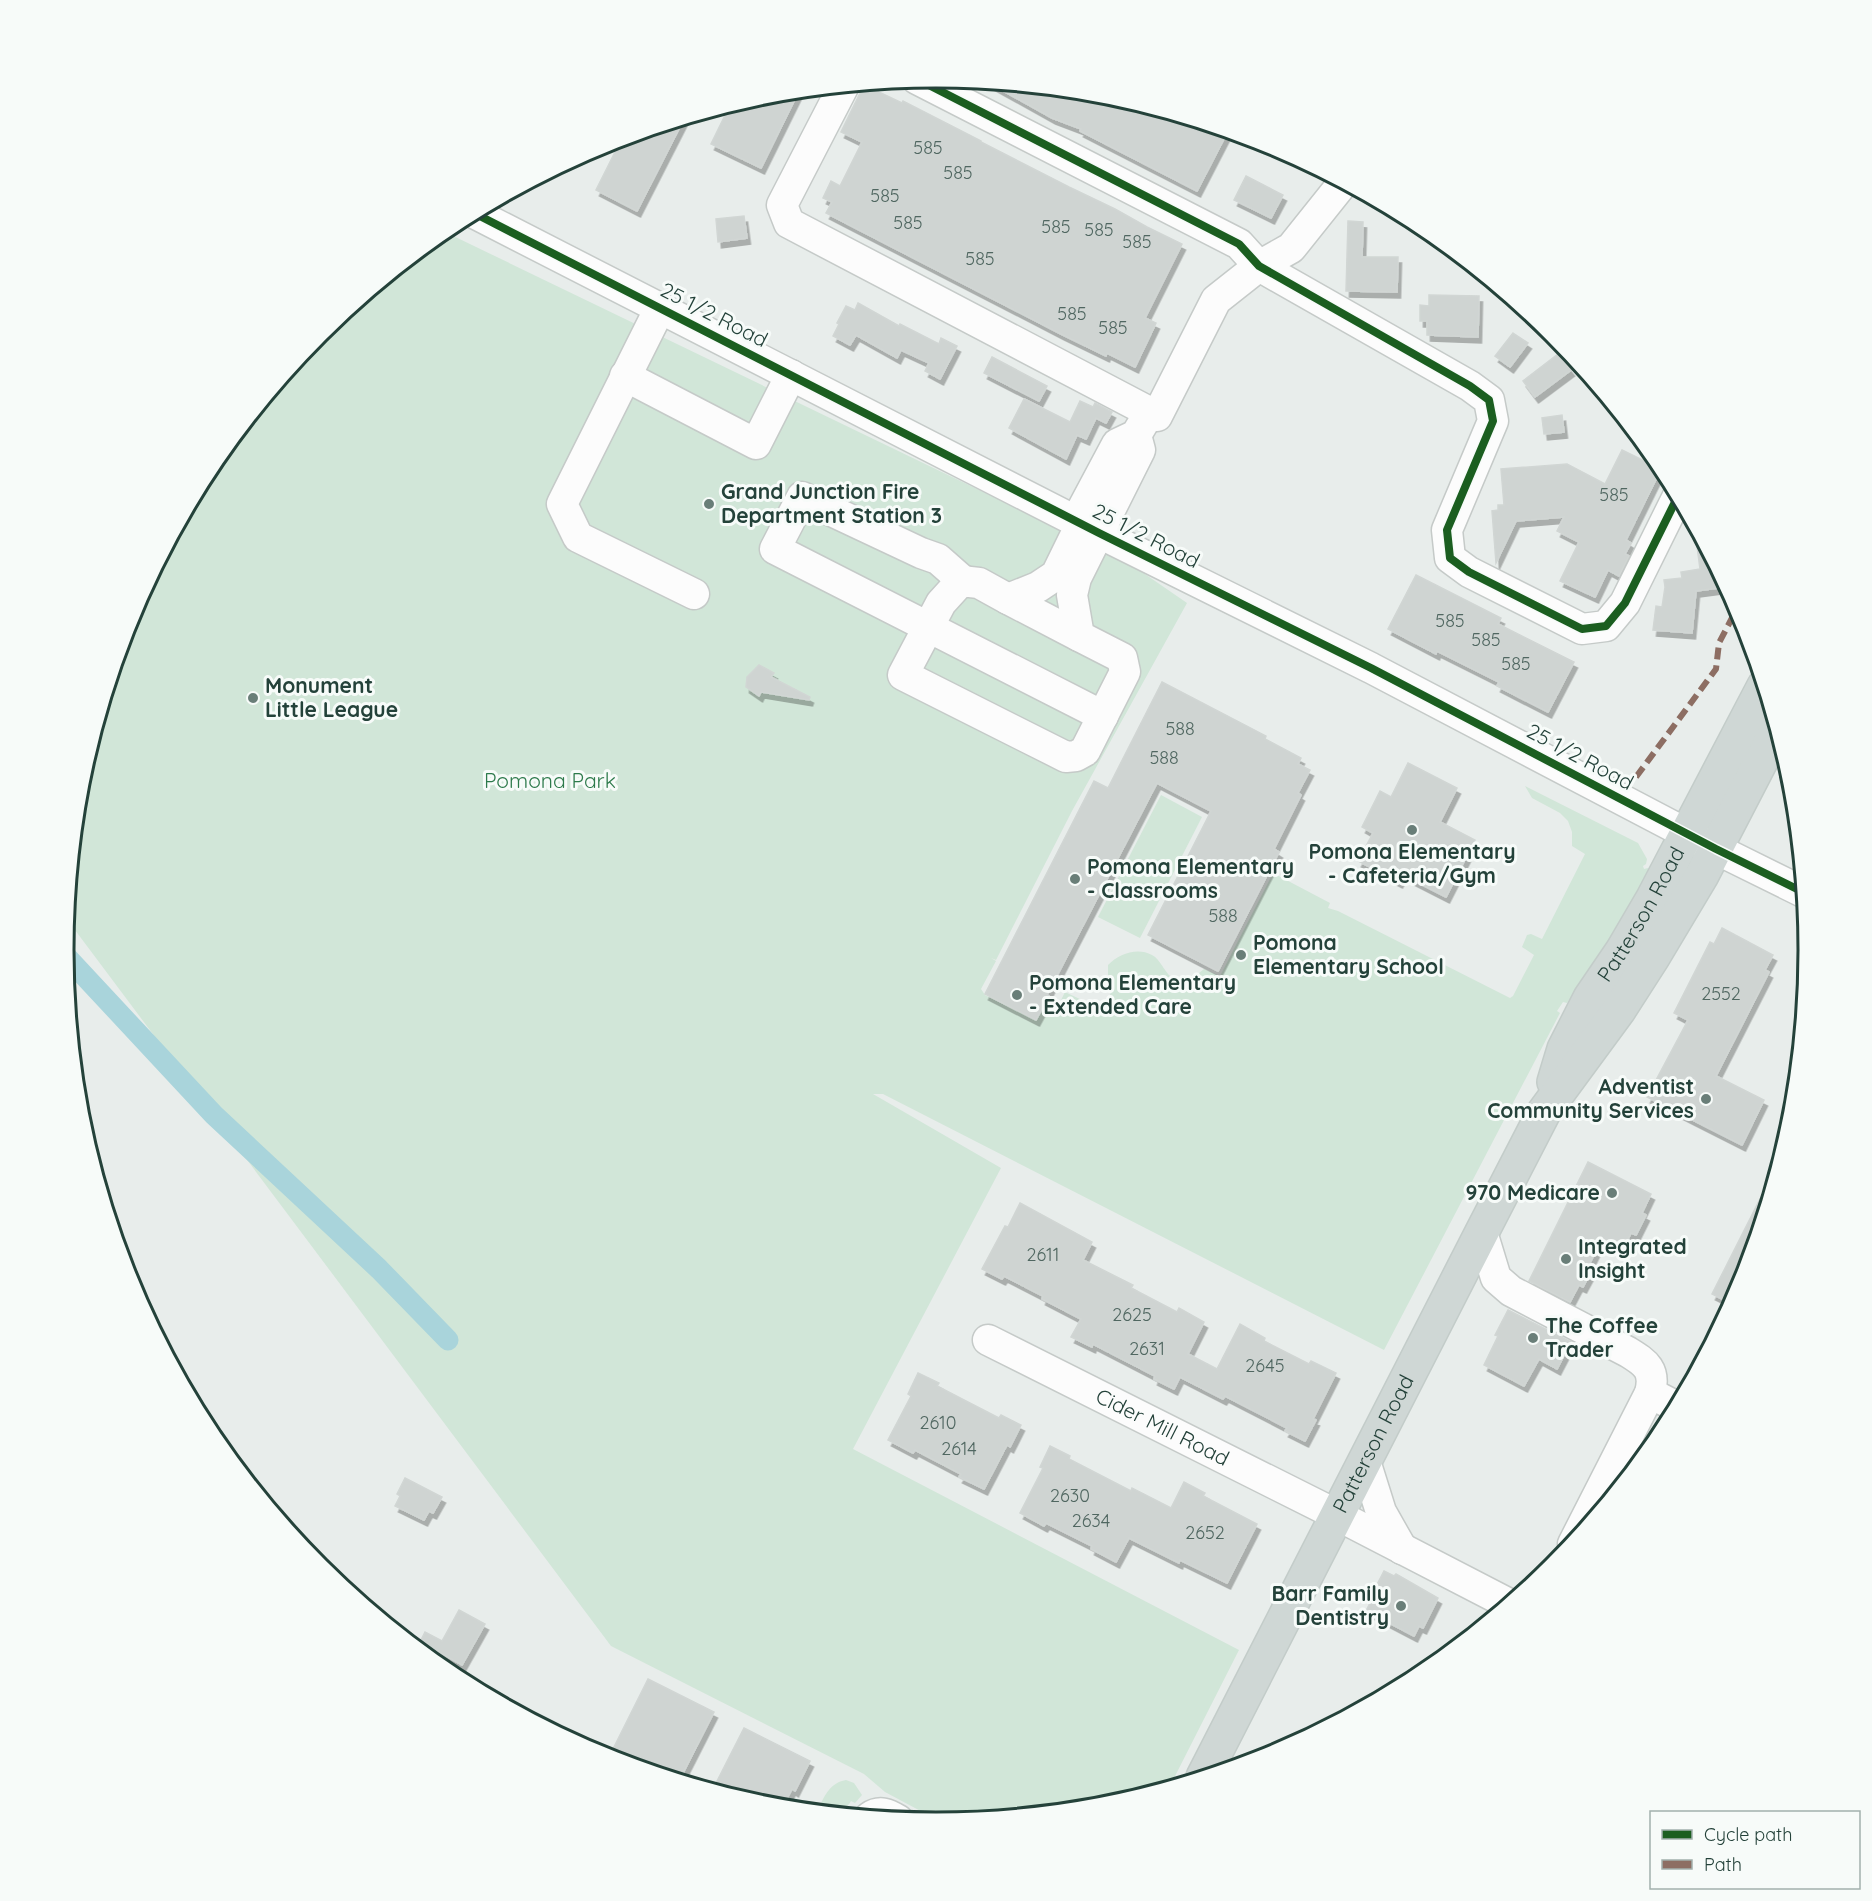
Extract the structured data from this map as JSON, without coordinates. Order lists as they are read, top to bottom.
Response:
{
  "streets": {
    "main road": ["Patterson Road"],
    "street": ["25 1/2 Road", "Cider Mill Road"]
  },
  "crossings": [
    ["25 1/2 Road", "Patterson Road"],
    ["Patterson Road", "Cider Mill Road"]
  ],
  "parks": ["Pomona Park"],
  "places": [
    "Grand Junction Fire Department Station 3",
    "Monument Little League",
    "Pomona Elementary - Cafeteria/Gym",
    "Pomona Elementary - Classrooms",
    "Pomona Elementary School",
    "Pomona Elementary - Extended Care",
    "Adventist Community Services",
    "970 Medicare",
    "Integrated Insight",
    "The Coffee Trader",
    "Barr Family Dentistry"
  ],
  "house_numbers": [
    "585",
    "585",
    "585",
    "585",
    "585",
    "585",
    "585",
    "585",
    "585",
    "585",
    "585",
    "585",
    "585",
    "585",
    "588",
    "588",
    "588",
    "2552",
    "2611",
    "2625",
    "2631",
    "2645",
    "2610",
    "2614",
    "2630",
    "2634",
    "2652"
  ],
  "legend": ["Cycle path", "Path"]
}
